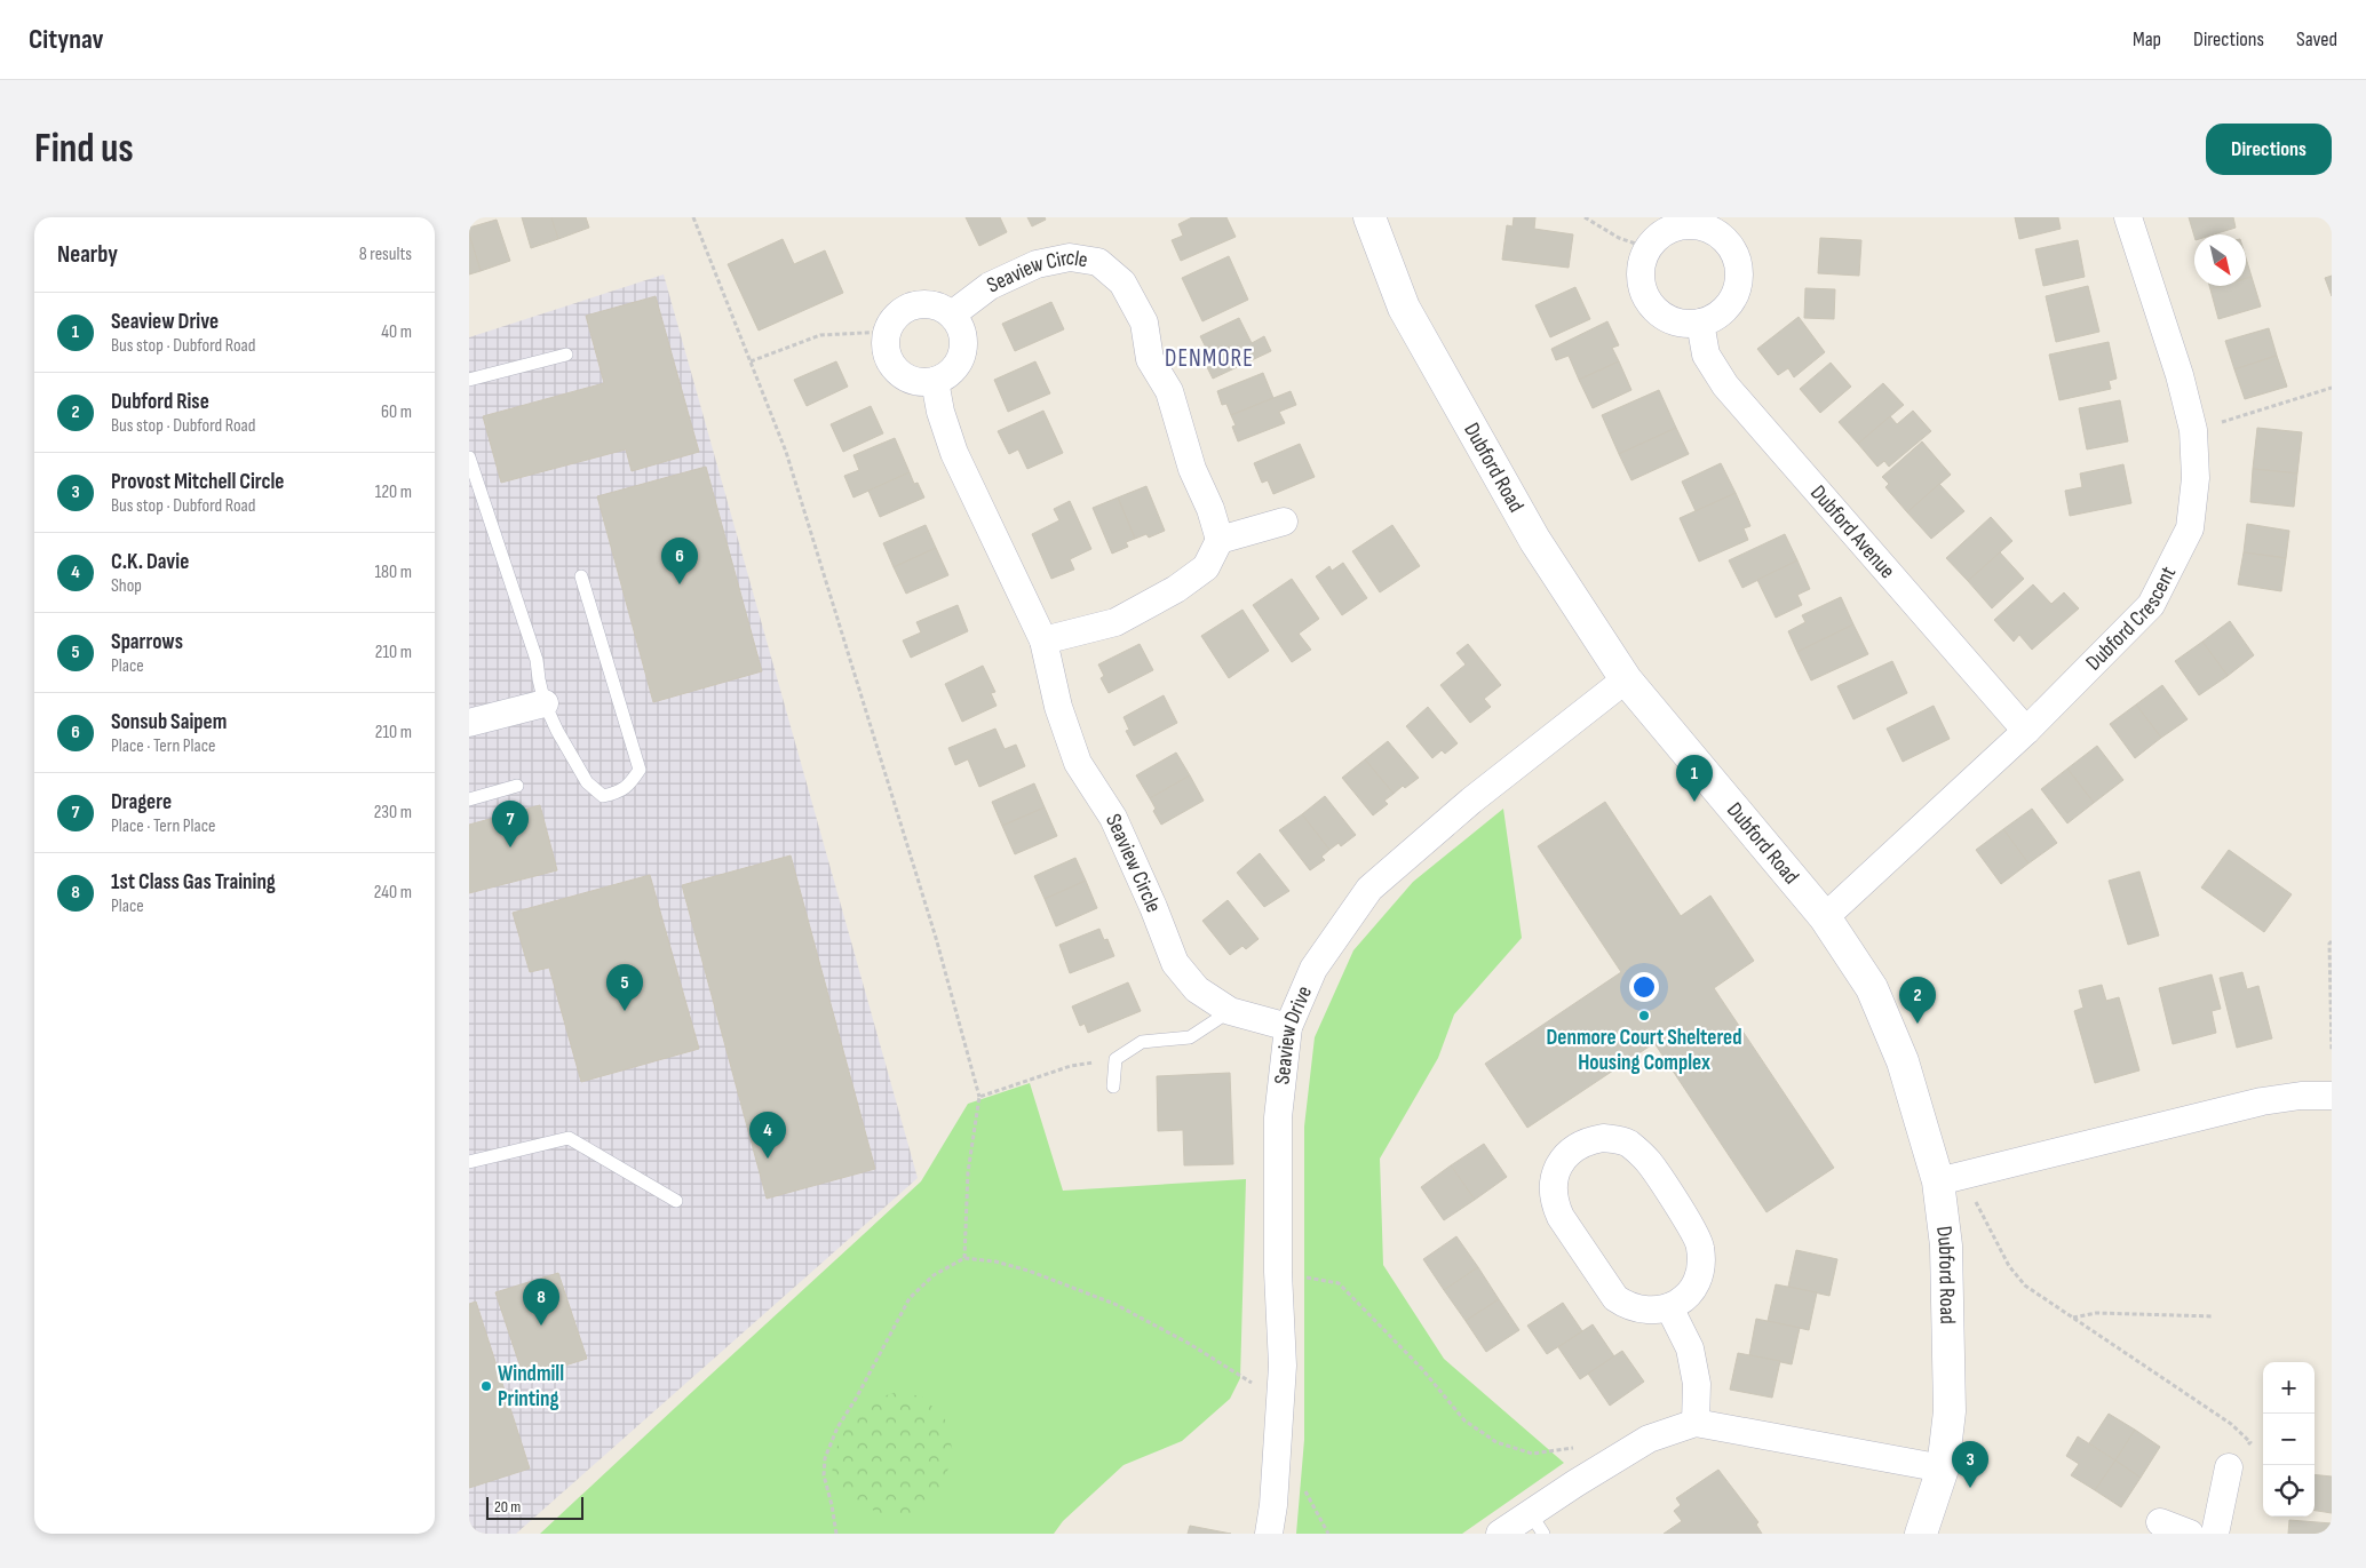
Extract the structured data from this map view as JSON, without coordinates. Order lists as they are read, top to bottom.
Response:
{
  "streets": {
    "street": [
      "Seaview Circle",
      "Dubford Road",
      "Dubford Avenue",
      "Dubford Crescent",
      "Seaview Drive"
    ]
  },
  "crossings": [
    ["Seaview Circle", "Seaview Drive"],
    ["Dubford Road", "Dubford Crescent"],
    ["Dubford Road", "Seaview Drive"],
    ["Dubford Avenue", "Dubford Crescent"]
  ],
  "districts": ["DENMORE"],
  "places": ["Denmore Court Sheltered Housing Complex", "Windmill Printing"],
  "scale_bar": "20 m",
  "north": "bottom right",
  "page": {
    "header": "Citynav",
    "nav": ["Map", "Directions", "Saved"],
    "buttons": "Directions",
    "title": "Find us",
    "heading": ["Nearby", "8 results"],
    "list": [
      {
        "mark": "1",
        "name": "Seaview Drive",
        "note": "Bus stop · Dubford Road",
        "value": "40 m"
      },
      {
        "mark": "2",
        "name": "Dubford Rise",
        "note": "Bus stop · Dubford Road",
        "value": "60 m"
      },
      {
        "mark": "3",
        "name": "Provost Mitchell Circle",
        "note": "Bus stop · Dubford Road",
        "value": "120 m"
      },
      {
        "mark": "4",
        "name": "C.K. Davie",
        "note": "Shop",
        "value": "180 m"
      },
      {
        "mark": "5",
        "name": "Sparrows",
        "note": "Place",
        "value": "210 m"
      },
      {
        "mark": "6",
        "name": "Sonsub Saipem",
        "note": "Place · Tern Place",
        "value": "210 m"
      },
      {
        "mark": "7",
        "name": "Dragere",
        "note": "Place · Tern Place",
        "value": "230 m"
      },
      {
        "mark": "8",
        "name": "1st Class Gas Training",
        "note": "Place",
        "value": "240 m"
      }
    ],
    "pins": [
      "6",
      "1",
      "7",
      "5",
      "2",
      "4",
      "8",
      "3"
    ],
    "map_buttons": ["+", "−"],
    "scale": "20 m"
  }
}
